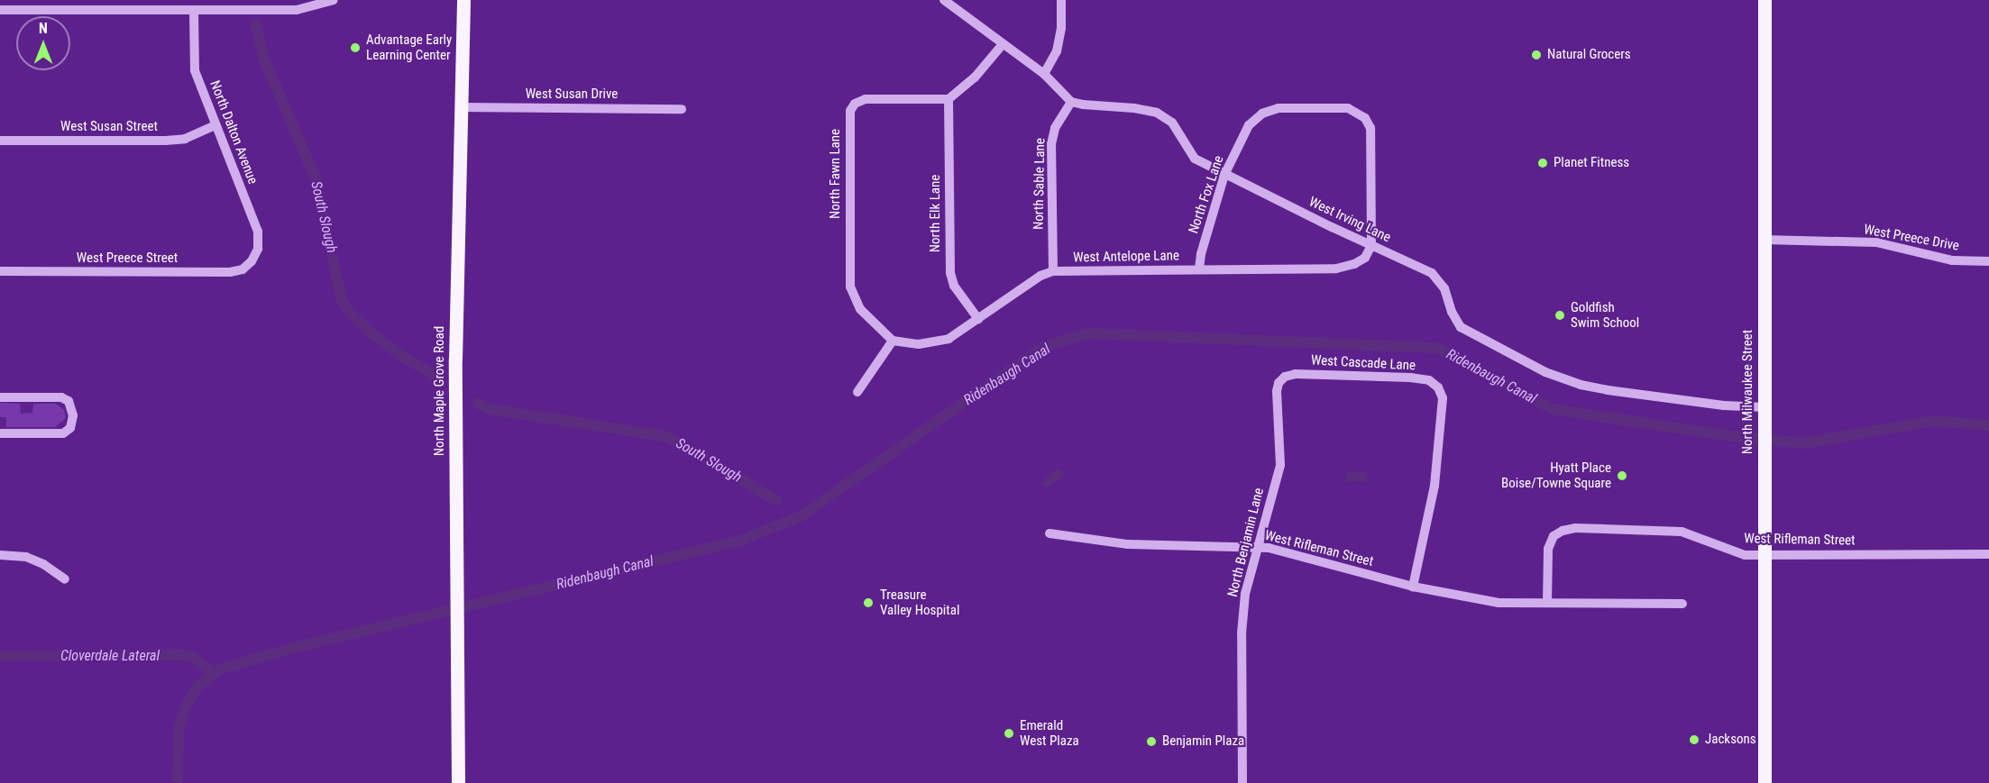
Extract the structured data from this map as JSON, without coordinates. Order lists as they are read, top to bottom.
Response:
{
  "streets": {
    "main road": ["North Maple Grove Road", "North Milwaukee Street"],
    "street": [
      "West Susan Drive",
      "West Susan Street",
      "North Dalton Avenue",
      "North Fawn Lane",
      "North Sable Lane",
      "North Fox Lane",
      "North Elk Lane",
      "West Irving Lane",
      "West Preece Drive",
      "West Antelope Lane",
      "West Preece Street",
      "West Cascade Lane",
      "West Rifleman Street",
      "North Benjamin Lane"
    ]
  },
  "crossings": [
    ["West Susan Drive", "North Maple Grove Road"],
    ["West Susan Street", "North Dalton Avenue"],
    ["North Dalton Avenue", "West Preece Street"],
    ["North Fawn Lane", "North Elk Lane"],
    ["North Fawn Lane", "West Antelope Lane"],
    ["North Sable Lane", "West Irving Lane"],
    ["North Sable Lane", "West Antelope Lane"],
    ["North Fox Lane", "West Irving Lane"],
    ["North Fox Lane", "West Antelope Lane"],
    ["North Elk Lane", "West Antelope Lane"],
    ["West Irving Lane", "West Antelope Lane"],
    ["West Irving Lane", "North Milwaukee Street"],
    ["West Preece Drive", "North Milwaukee Street"],
    ["West Cascade Lane", "West Rifleman Street"],
    ["West Cascade Lane", "North Benjamin Lane"],
    ["North Milwaukee Street", "West Rifleman Street"],
    ["West Rifleman Street", "North Benjamin Lane"]
  ],
  "water": ["South Slough", "Ridenbaugh Canal", "Cloverdale Lateral"],
  "places": [
    "Advantage Early Learning Center",
    "Natural Grocers",
    "Planet Fitness",
    "Goldfish Swim School",
    "Hyatt Place Boise/Towne Square",
    "Treasure Valley Hospital",
    "Emerald West Plaza",
    "Jacksons",
    "Benjamin Plaza"
  ],
  "north": "top"
}
